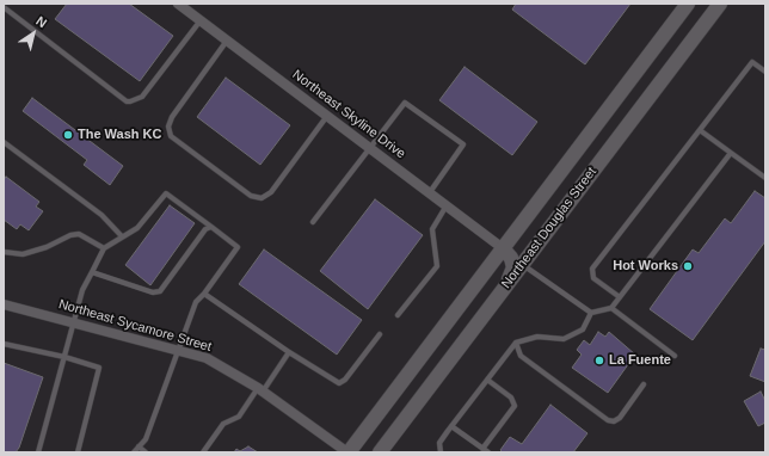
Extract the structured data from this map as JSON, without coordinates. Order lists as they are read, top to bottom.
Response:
{
  "streets": {
    "main road": ["Northeast Douglas Street"],
    "street": ["Northeast Skyline Drive", "Northeast Sycamore Street"]
  },
  "crossings": [
    ["Northeast Skyline Drive", "Northeast Douglas Street"],
    ["Northeast Douglas Street", "Northeast Sycamore Street"]
  ],
  "places": ["The Wash KC", "Hot Works", "La Fuente"],
  "north": "top right"
}
